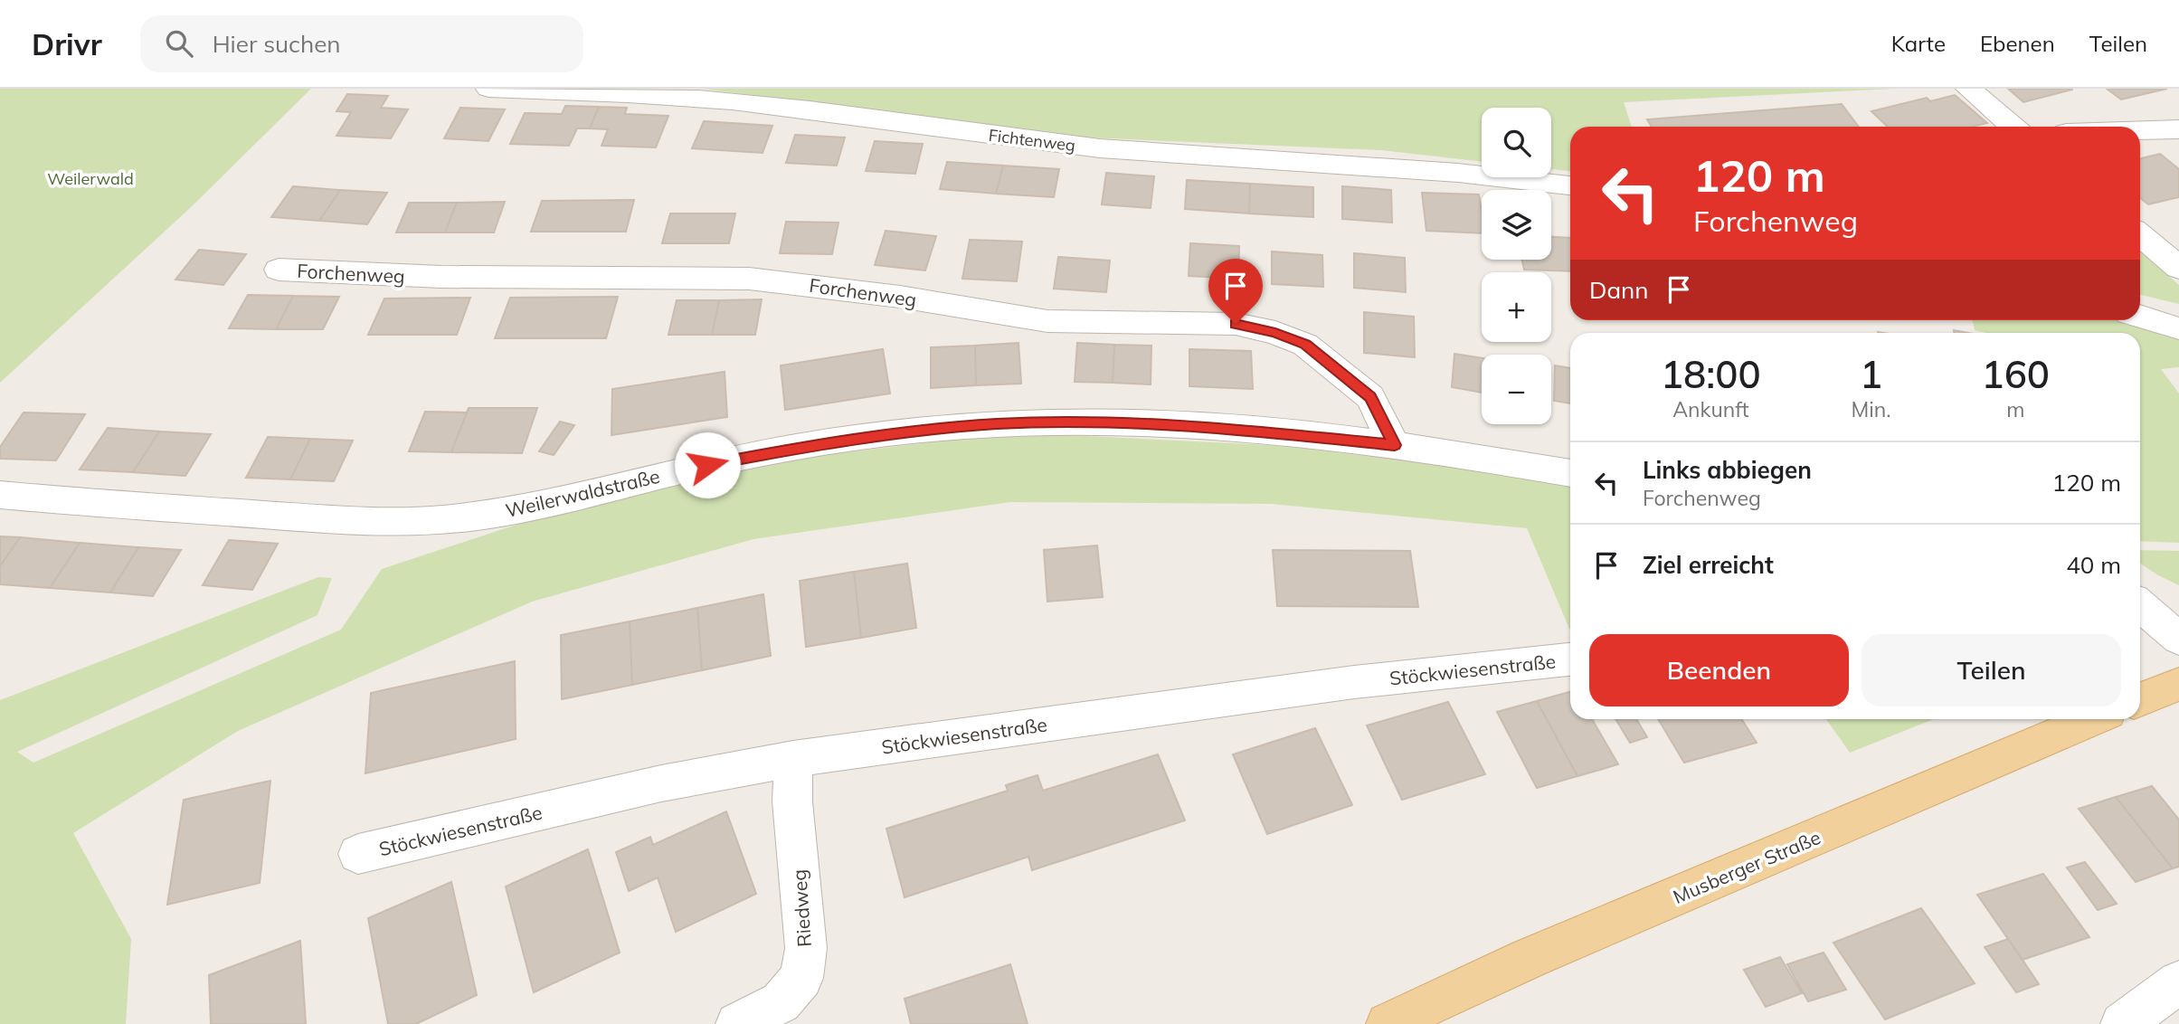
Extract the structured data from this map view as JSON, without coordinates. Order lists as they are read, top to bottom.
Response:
{
  "streets": {
    "main road": ["Musberger Straße"],
    "street": [
      "Fichtenweg",
      "Forchenweg",
      "Weilerwaldstraße",
      "Stöckwiesenstraße",
      "Riedweg"
    ]
  },
  "crossings": [
    ["Forchenweg", "Weilerwaldstraße"],
    ["Stöckwiesenstraße", "Riedweg"]
  ],
  "parks": ["Weilerwald"],
  "page": {
    "header": "Drivr",
    "search": "Hier suchen",
    "nav": ["Karte", "Ebenen", "Teilen"],
    "map_buttons": ["+", "−"],
    "turn": ["120 m", "Forchenweg"],
    "then": "Dann",
    "eta": [
      "18:00",
      "Ankunft",
      "1",
      "Min.",
      "160",
      "m"
    ],
    "list": [
      {
        "name": "Links abbiegen",
        "note": "Forchenweg",
        "value": "120 m"
      },
      {
        "name": "Ziel erreicht",
        "value": "40 m"
      }
    ],
    "buttons": ["Beenden", "Teilen"]
  }
}
